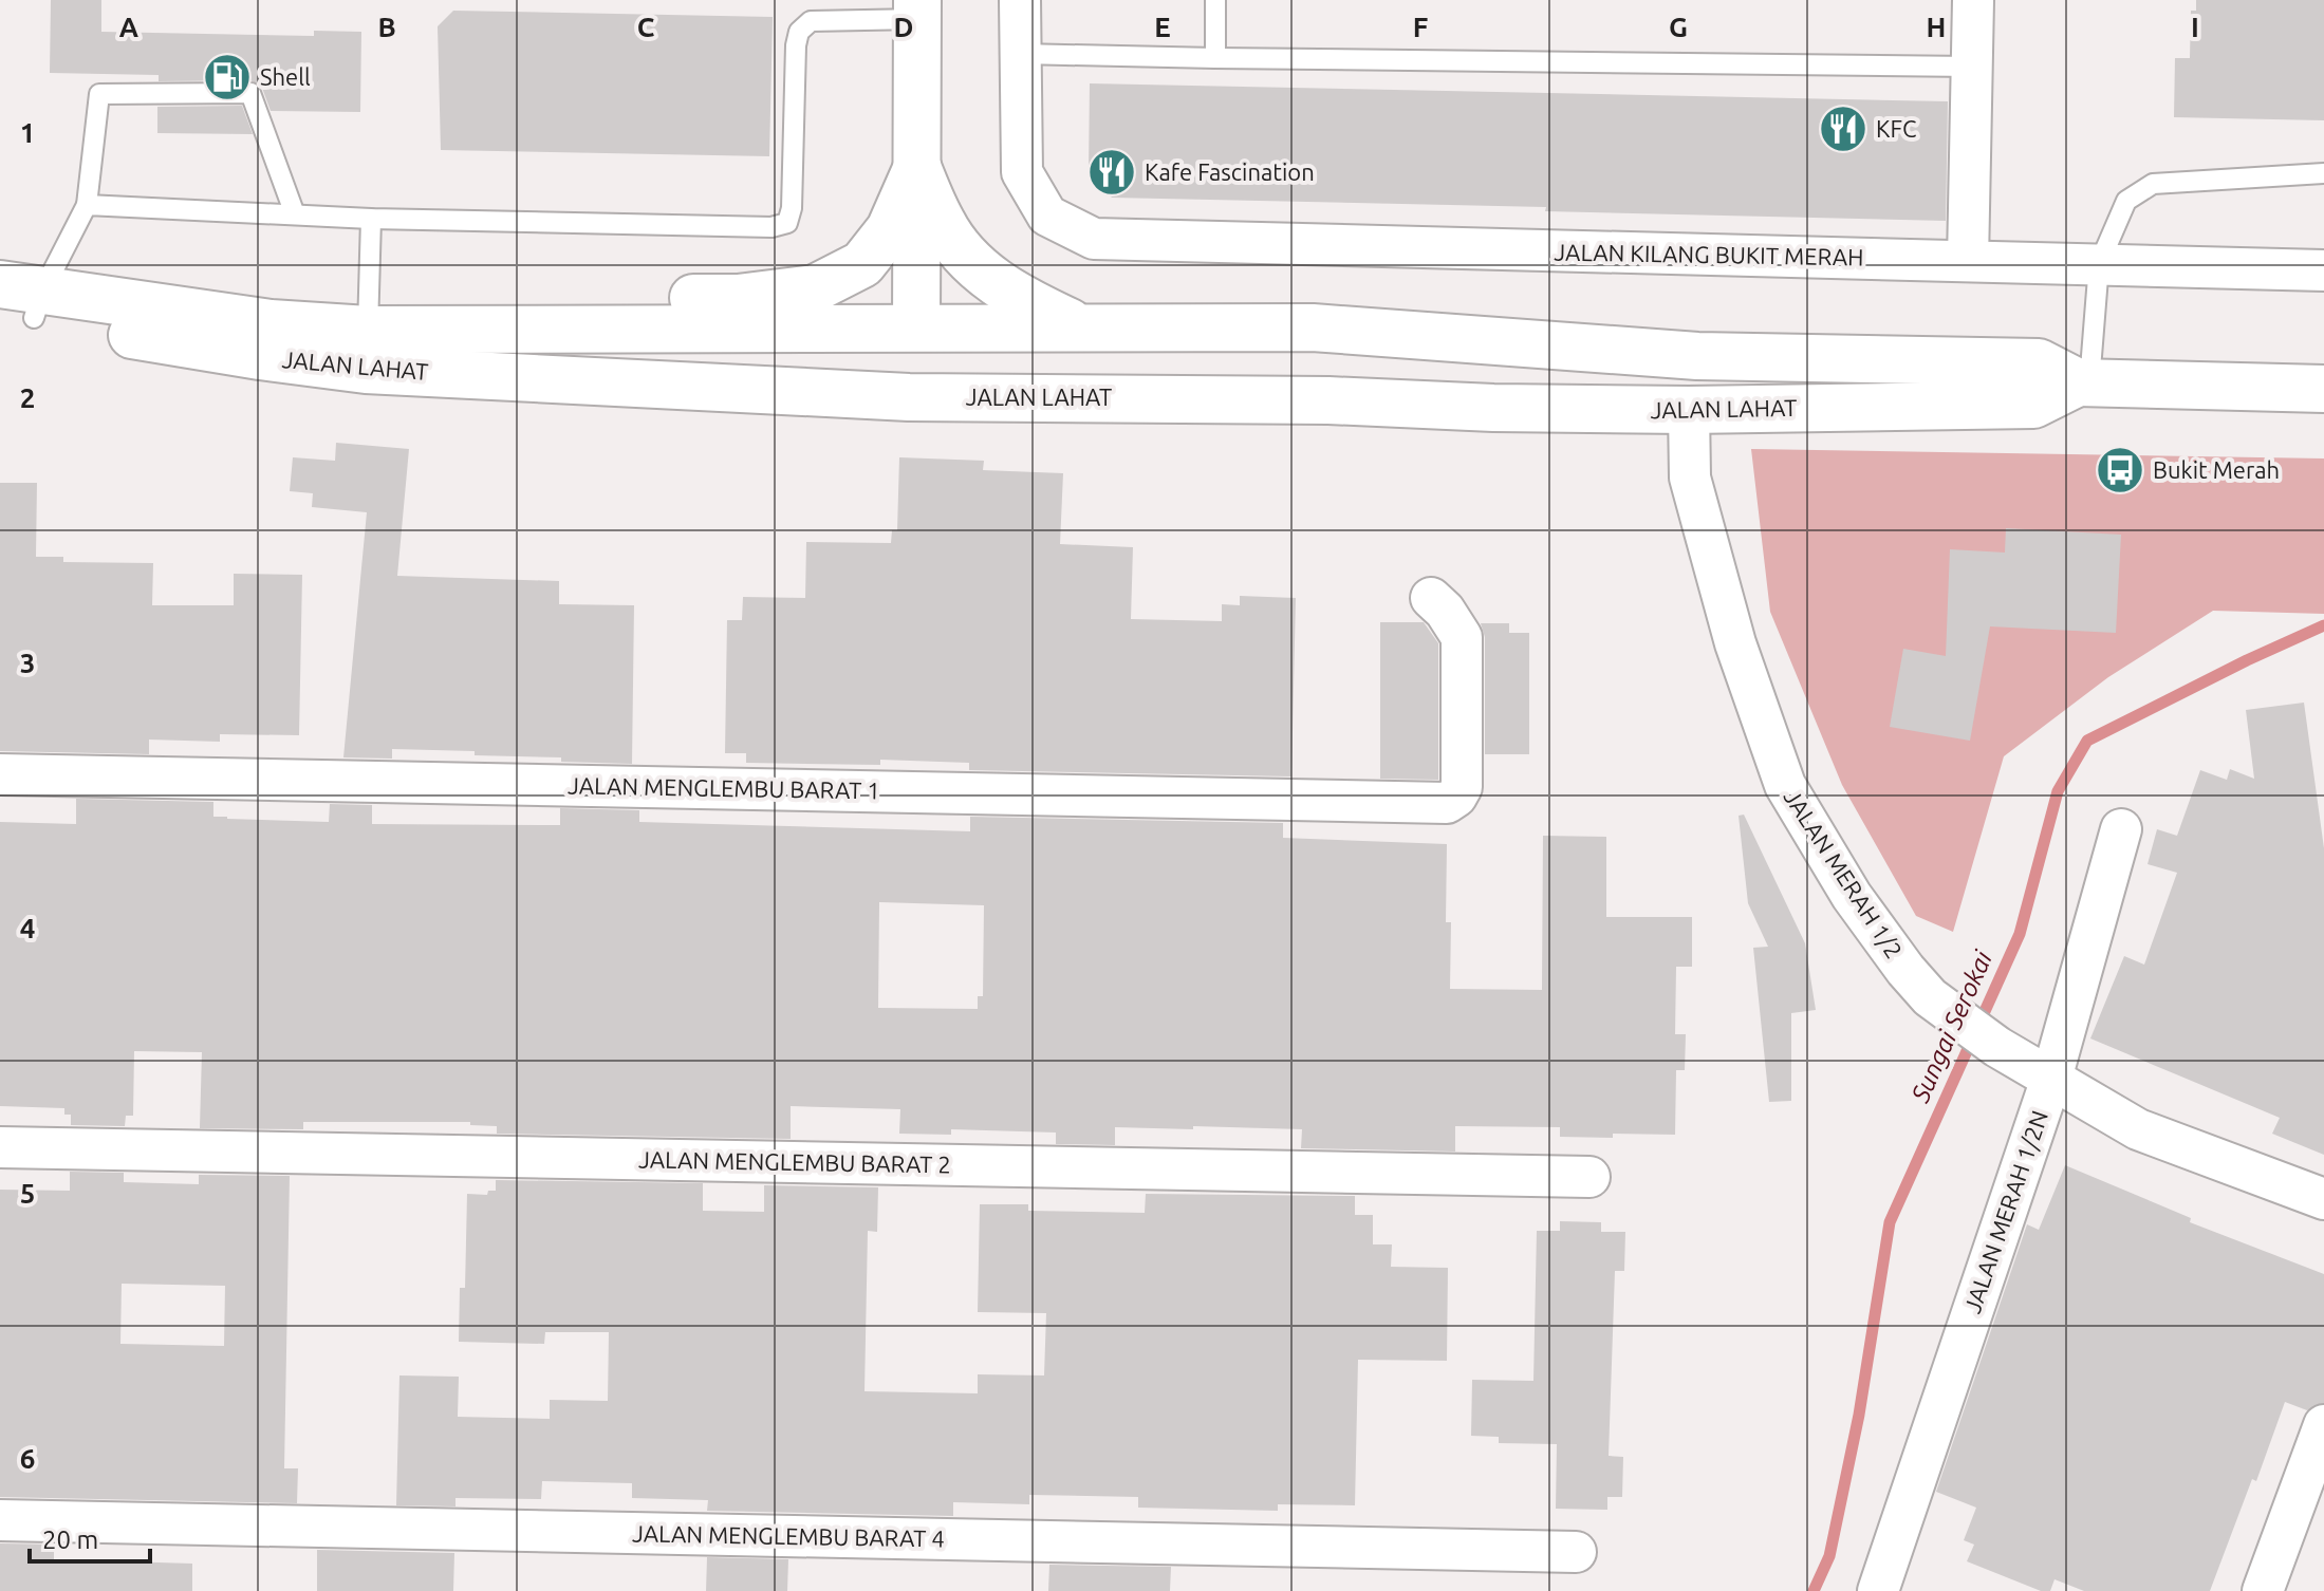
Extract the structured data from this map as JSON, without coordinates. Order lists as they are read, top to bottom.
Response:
{
  "streets": {
    "main road": ["JALAN LAHAT"],
    "street": [
      "JALAN KILANG BUKIT MERAH",
      "JALAN MENGLEMBU BARAT 1",
      "JALAN MERAH 1/2",
      "JALAN MENGLEMBU BARAT 2",
      "JALAN MERAH 1/2N",
      "JALAN MENGLEMBU BARAT 4"
    ]
  },
  "crossings": [
    ["JALAN LAHAT", "JALAN MERAH 1/2"],
    ["JALAN MERAH 1/2", "JALAN MERAH 1/2N"]
  ],
  "water": ["Sungai Serokai"],
  "places": {
    "fuel station": ["Shell"],
    "restaurant": ["KFC", "Kafe Fascination"],
    "bus stop": ["Bukit Merah"]
  },
  "scale_bar": "20 m",
  "grid": {
    "columns": [
      "A",
      "B",
      "C",
      "D",
      "E",
      "F",
      "G",
      "H",
      "I"
    ],
    "rows": [
      "1",
      "2",
      "3",
      "4",
      "5",
      "6"
    ]
  }
}
